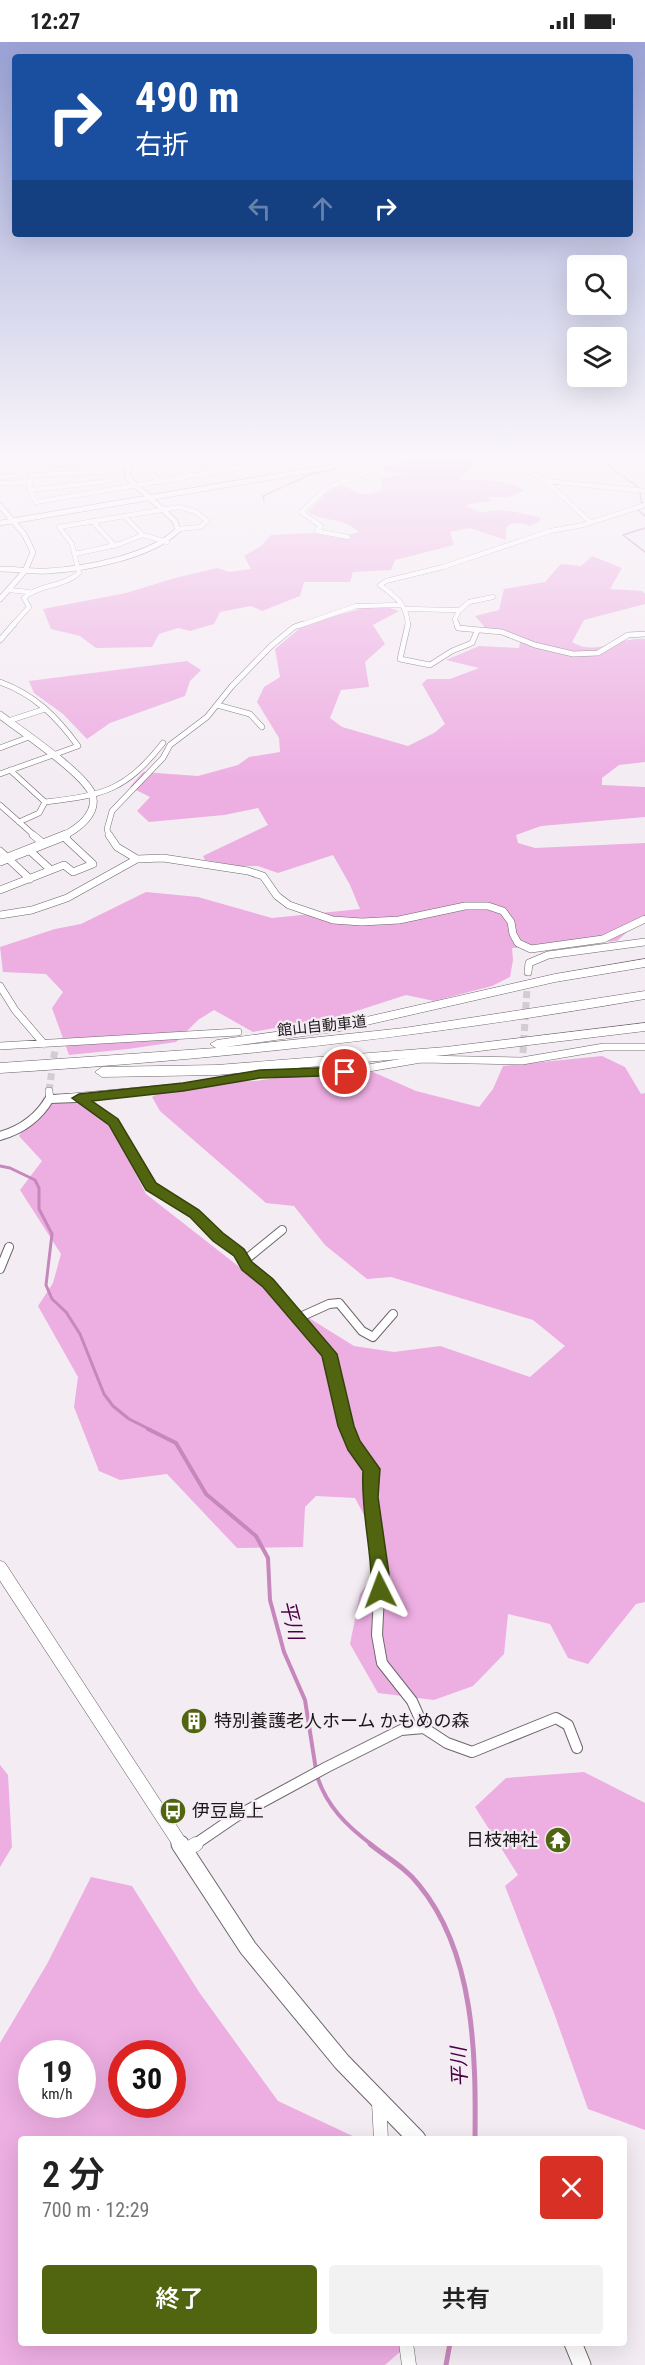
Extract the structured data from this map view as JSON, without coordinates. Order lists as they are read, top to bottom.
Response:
{
  "streets": {
    "highway": ["館山自動車道"]
  },
  "water": ["平川"],
  "places": {
    "building": ["特別養護老人ホーム かもめの森"],
    "bus stop": ["伊豆島上"],
    "temple": ["日枝神社"]
  },
  "page": {
    "status": "12:27",
    "turn": ["490 m", "右折"],
    "speed": "19 km/h",
    "limit": "30",
    "heading": ["2 分", "700 m · 12:29"],
    "buttons": ["終了", "共有"]
  }
}
